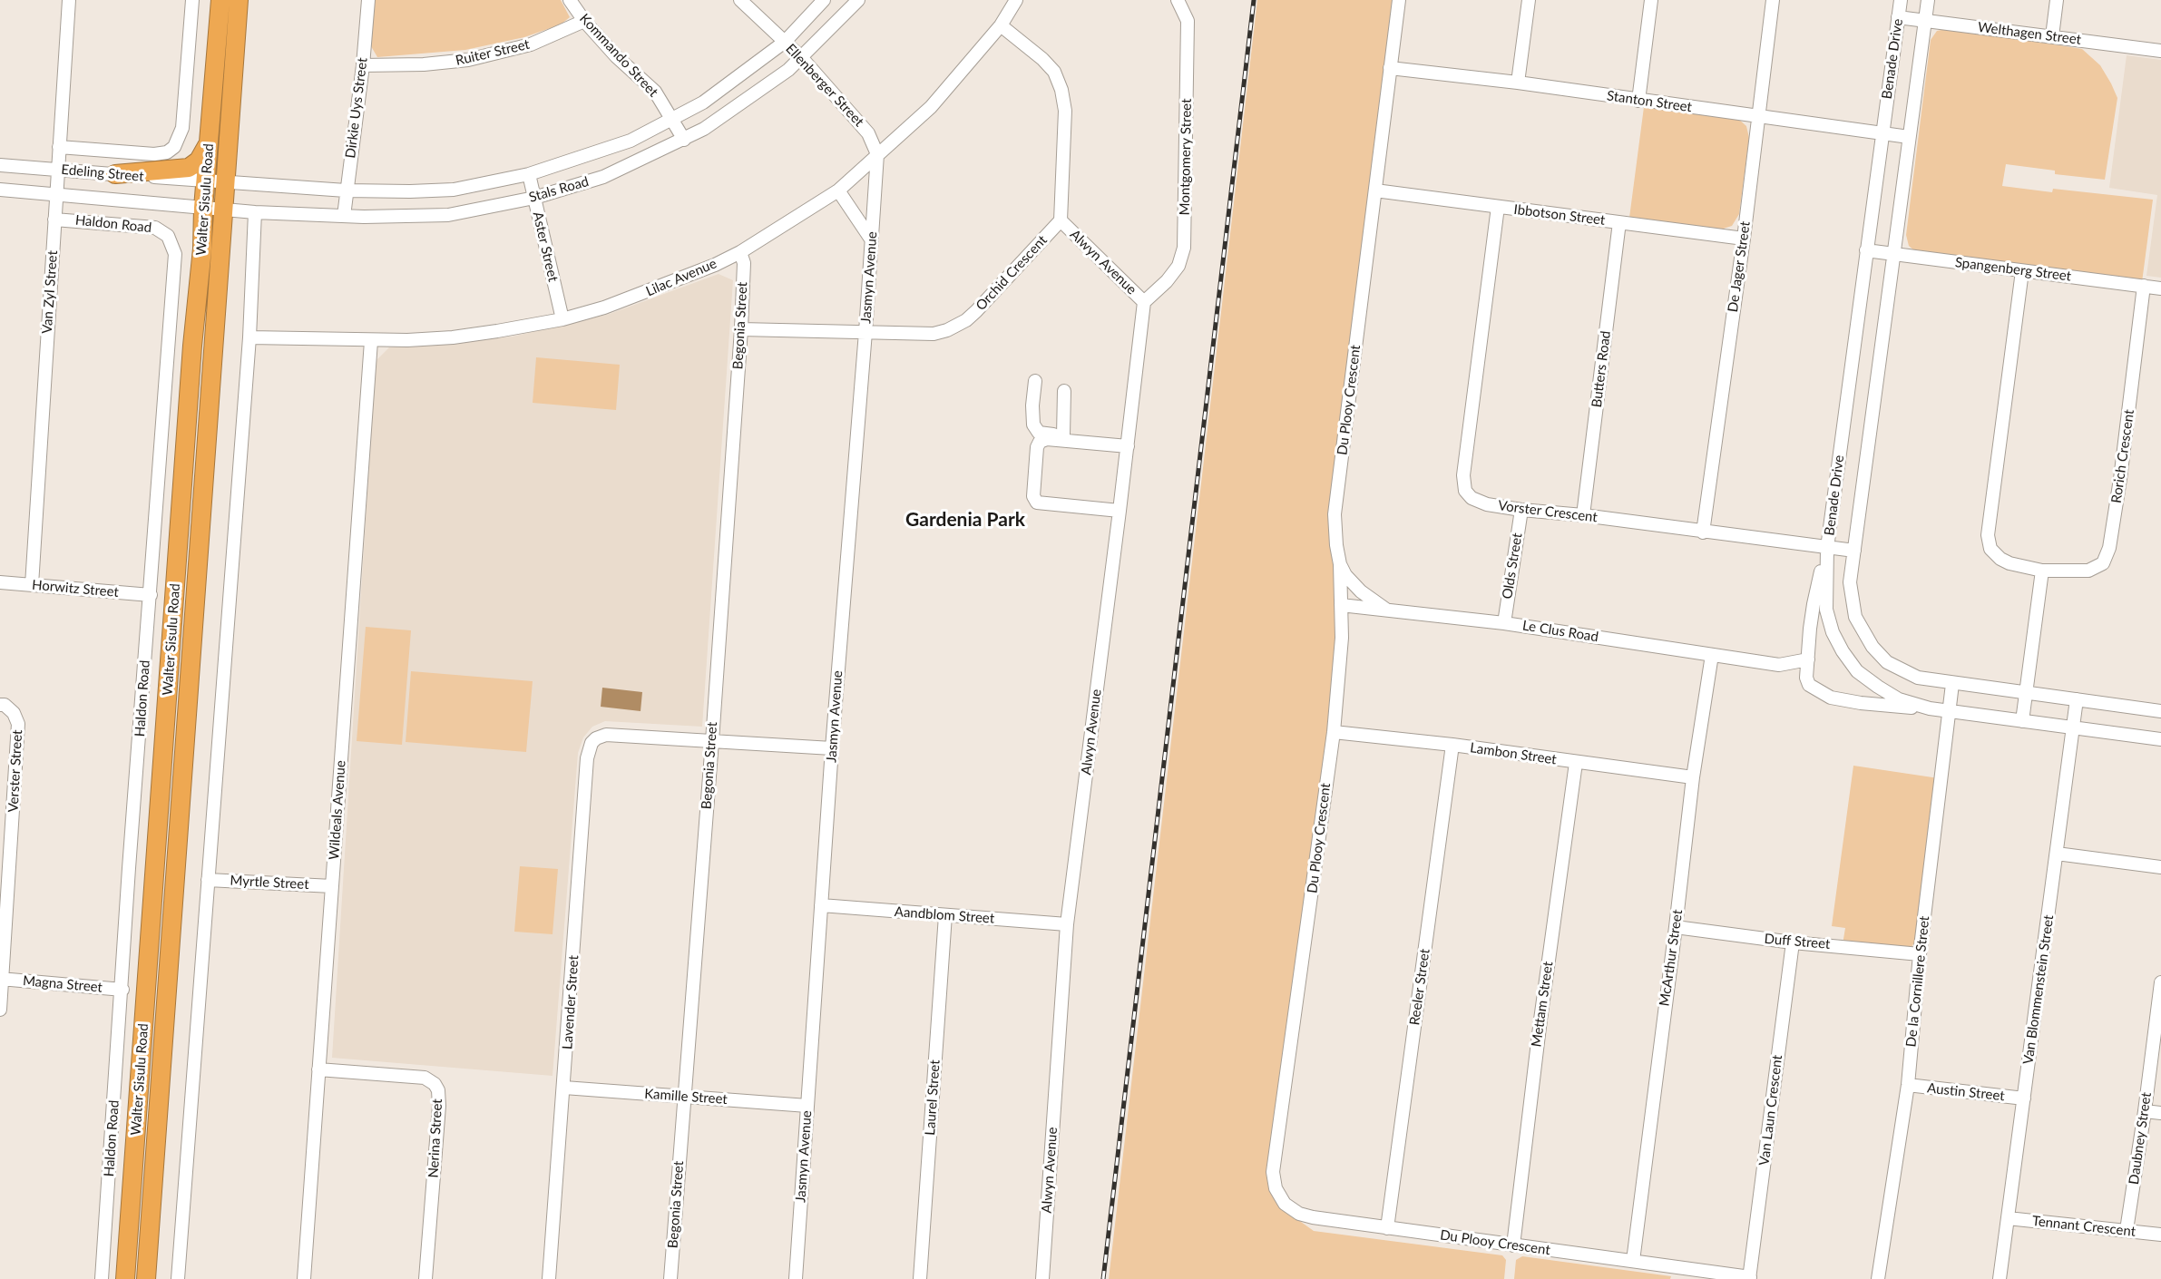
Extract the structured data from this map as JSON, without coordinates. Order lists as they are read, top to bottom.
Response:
{
  "streets": {
    "highway": ["Walter Sisulu Road"],
    "street": [
      "Welthagen Street",
      "Ruiter Street",
      "Kommando Street",
      "Benade Drive",
      "Ellenberger Street",
      "Stanton Street",
      "Dirkie Uys Street",
      "Montgomery Street",
      "Edeling Street",
      "Stals Road",
      "Ibbotson Street",
      "Haldon Road",
      "Aster Street",
      "Alwyn Avenue",
      "De Jager Street",
      "Spangenberg Street",
      "Orchid Crescent",
      "Lilac Avenue",
      "Jasmyn Avenue",
      "Van Zyl Street",
      "Begonia Street",
      "Butters Road",
      "Du Plooy Crescent",
      "Rorich Crescent",
      "Vorster Crescent",
      "Olds Street",
      "Horwitz Street",
      "Le Clus Road",
      "Lambon Street",
      "Verster Street",
      "Wildeals Avenue",
      "Myrtle Street",
      "Aandblom Street",
      "Duff Street",
      "McArthur Street",
      "De la Cornillere Street",
      "Magna Street",
      "Reeler Street",
      "Van Blommenstein Street",
      "Lavender Street",
      "Mettam Street",
      "Austin Street",
      "Kamille Street",
      "Laurel Street",
      "Van Laun Crescent",
      "Nerina Street",
      "Daubney Street",
      "Tennant Crescent"
    ]
  },
  "crossings": [
    ["Welthagen Street", "Benade Drive"],
    ["Ruiter Street", "Kommando Street"],
    ["Ruiter Street", "Dirkie Uys Street"],
    ["Kommando Street", "Stals Road"],
    ["Benade Drive", "Stanton Street"],
    ["Benade Drive", "Spangenberg Street"],
    ["Benade Drive", "Vorster Crescent"],
    ["Benade Drive", "Le Clus Road"],
    ["Benade Drive", "De la Cornillere Street"],
    ["Benade Drive", "Van Blommenstein Street"],
    ["Ellenberger Street", "Stals Road"],
    ["Ellenberger Street", "Lilac Avenue"],
    ["Ellenberger Street", "Jasmyn Avenue"],
    ["Stanton Street", "De Jager Street"],
    ["Stanton Street", "Du Plooy Crescent"],
    ["Dirkie Uys Street", "Stals Road"],
    ["Montgomery Street", "Alwyn Avenue"],
    ["Edeling Street", "Stals Road"],
    ["Edeling Street", "Walter Sisulu Road"],
    ["Edeling Street", "Van Zyl Street"],
    ["Stals Road", "Walter Sisulu Road"],
    ["Stals Road", "Aster Street"],
    ["Ibbotson Street", "De Jager Street"],
    ["Ibbotson Street", "Butters Road"],
    ["Ibbotson Street", "Du Plooy Crescent"],
    ["Ibbotson Street", "Vorster Crescent"],
    ["Haldon Road", "Van Zyl Street"],
    ["Haldon Road", "Horwitz Street"],
    ["Haldon Road", "Magna Street"],
    ["Aster Street", "Lilac Avenue"],
    ["Alwyn Avenue", "Orchid Crescent"],
    ["Alwyn Avenue", "Aandblom Street"],
    ["De Jager Street", "Vorster Crescent"],
    ["Spangenberg Street", "Rorich Crescent"],
    ["Orchid Crescent", "Jasmyn Avenue"],
    ["Orchid Crescent", "Begonia Street"],
    ["Lilac Avenue", "Jasmyn Avenue"],
    ["Lilac Avenue", "Begonia Street"],
    ["Lilac Avenue", "Wildeals Avenue"],
    ["Jasmyn Avenue", "Aandblom Street"],
    ["Jasmyn Avenue", "Kamille Street"],
    ["Van Zyl Street", "Horwitz Street"],
    ["Begonia Street", "Lavender Street"],
    ["Begonia Street", "Kamille Street"],
    ["Butters Road", "Vorster Crescent"],
    ["Du Plooy Crescent", "Le Clus Road"],
    ["Du Plooy Crescent", "Lambon Street"],
    ["Du Plooy Crescent", "McArthur Street"],
    ["Du Plooy Crescent", "Reeler Street"],
    ["Du Plooy Crescent", "Mettam Street"],
    ["Du Plooy Crescent", "Van Laun Crescent"],
    ["Vorster Crescent", "Olds Street"],
    ["Olds Street", "Le Clus Road"],
    ["Le Clus Road", "McArthur Street"],
    ["Lambon Street", "McArthur Street"],
    ["Lambon Street", "Reeler Street"],
    ["Lambon Street", "Mettam Street"],
    ["Verster Street", "Magna Street"],
    ["Wildeals Avenue", "Myrtle Street"],
    ["Wildeals Avenue", "Nerina Street"],
    ["Aandblom Street", "Laurel Street"],
    ["Duff Street", "McArthur Street"],
    ["Duff Street", "De la Cornillere Street"],
    ["Duff Street", "Van Laun Crescent"],
    ["De la Cornillere Street", "Austin Street"],
    ["Van Blommenstein Street", "Austin Street"],
    ["Van Blommenstein Street", "Tennant Crescent"],
    ["Lavender Street", "Kamille Street"],
    ["Daubney Street", "Tennant Crescent"]
  ],
  "districts": ["Gardenia Park"]
}
